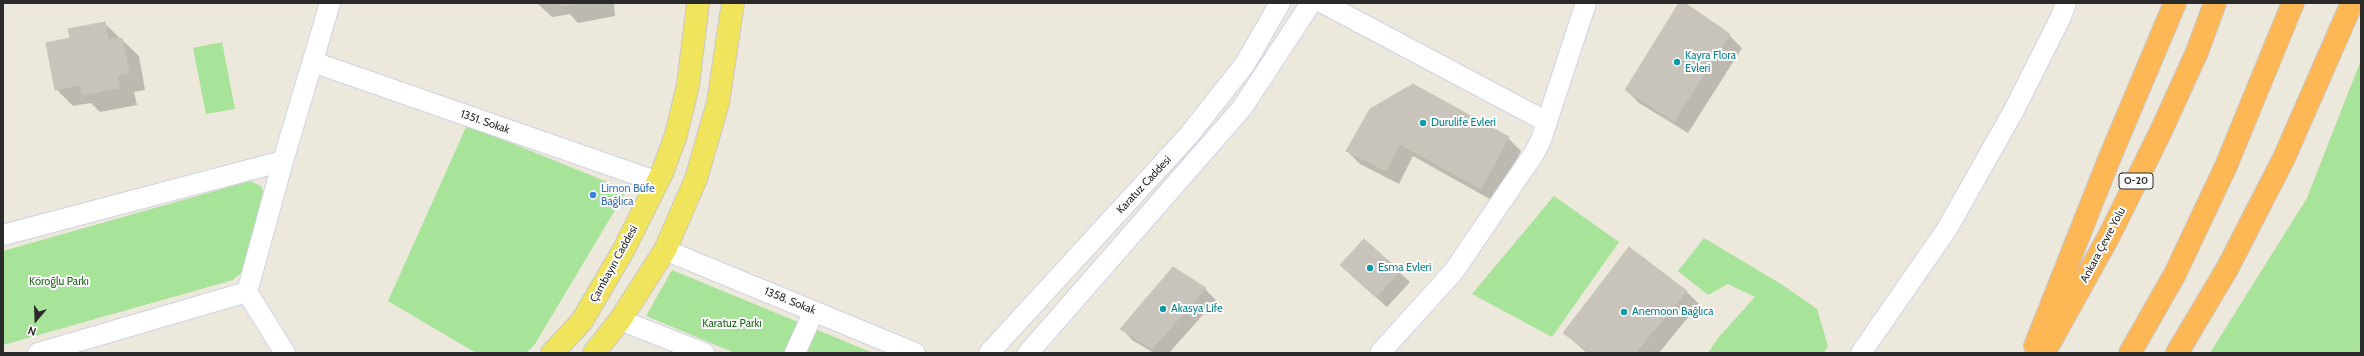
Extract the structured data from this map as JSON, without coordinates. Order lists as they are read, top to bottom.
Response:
{
  "streets": {
    "highway": ["O-20", "Ankara Çevre Yolu"],
    "main road": ["Çambayırı Caddesi"],
    "street": ["1351. Sokak", "Karatuz Caddesi", "1358. Sokak"]
  },
  "crossings": [
    ["1351. Sokak", "Çambayırı Caddesi"]
  ],
  "parks": ["Köroğlu Parkı", "Karatuz Parkı"],
  "places": [
    "Kayra Flora Evleri",
    "Durulife Evleri",
    "Limon Büfe Bağlıca",
    "Esma Evleri",
    "Akasya Life",
    "Anemoon Bağlıca"
  ],
  "north": "bottom"
}
